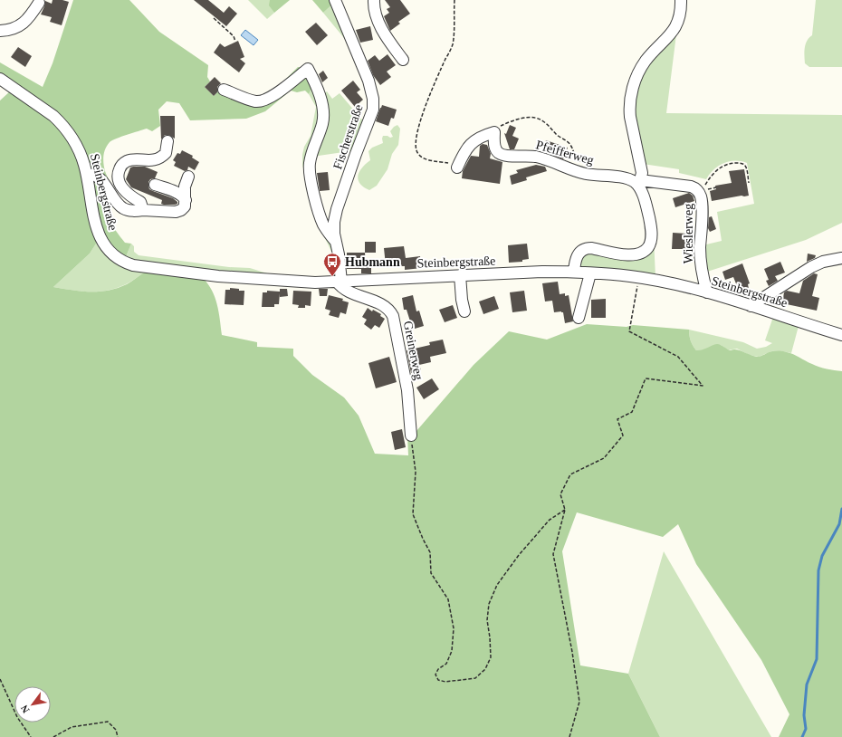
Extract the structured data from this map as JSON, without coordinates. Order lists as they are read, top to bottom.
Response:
{
  "streets": {
    "street": [
      "Fischerstraße",
      "Pfeifferweg",
      "Steinbergstraße",
      "Wieslerweg",
      "Greinerweg"
    ]
  },
  "crossings": [
    ["Fischerstraße", "Steinbergstraße"],
    ["Fischerstraße", "Greinerweg"],
    ["Pfeifferweg", "Wieslerweg"],
    ["Steinbergstraße", "Wieslerweg"],
    ["Steinbergstraße", "Greinerweg"]
  ],
  "places": {
    "bus stop": ["Hubmann"]
  },
  "north": "bottom left"
}
